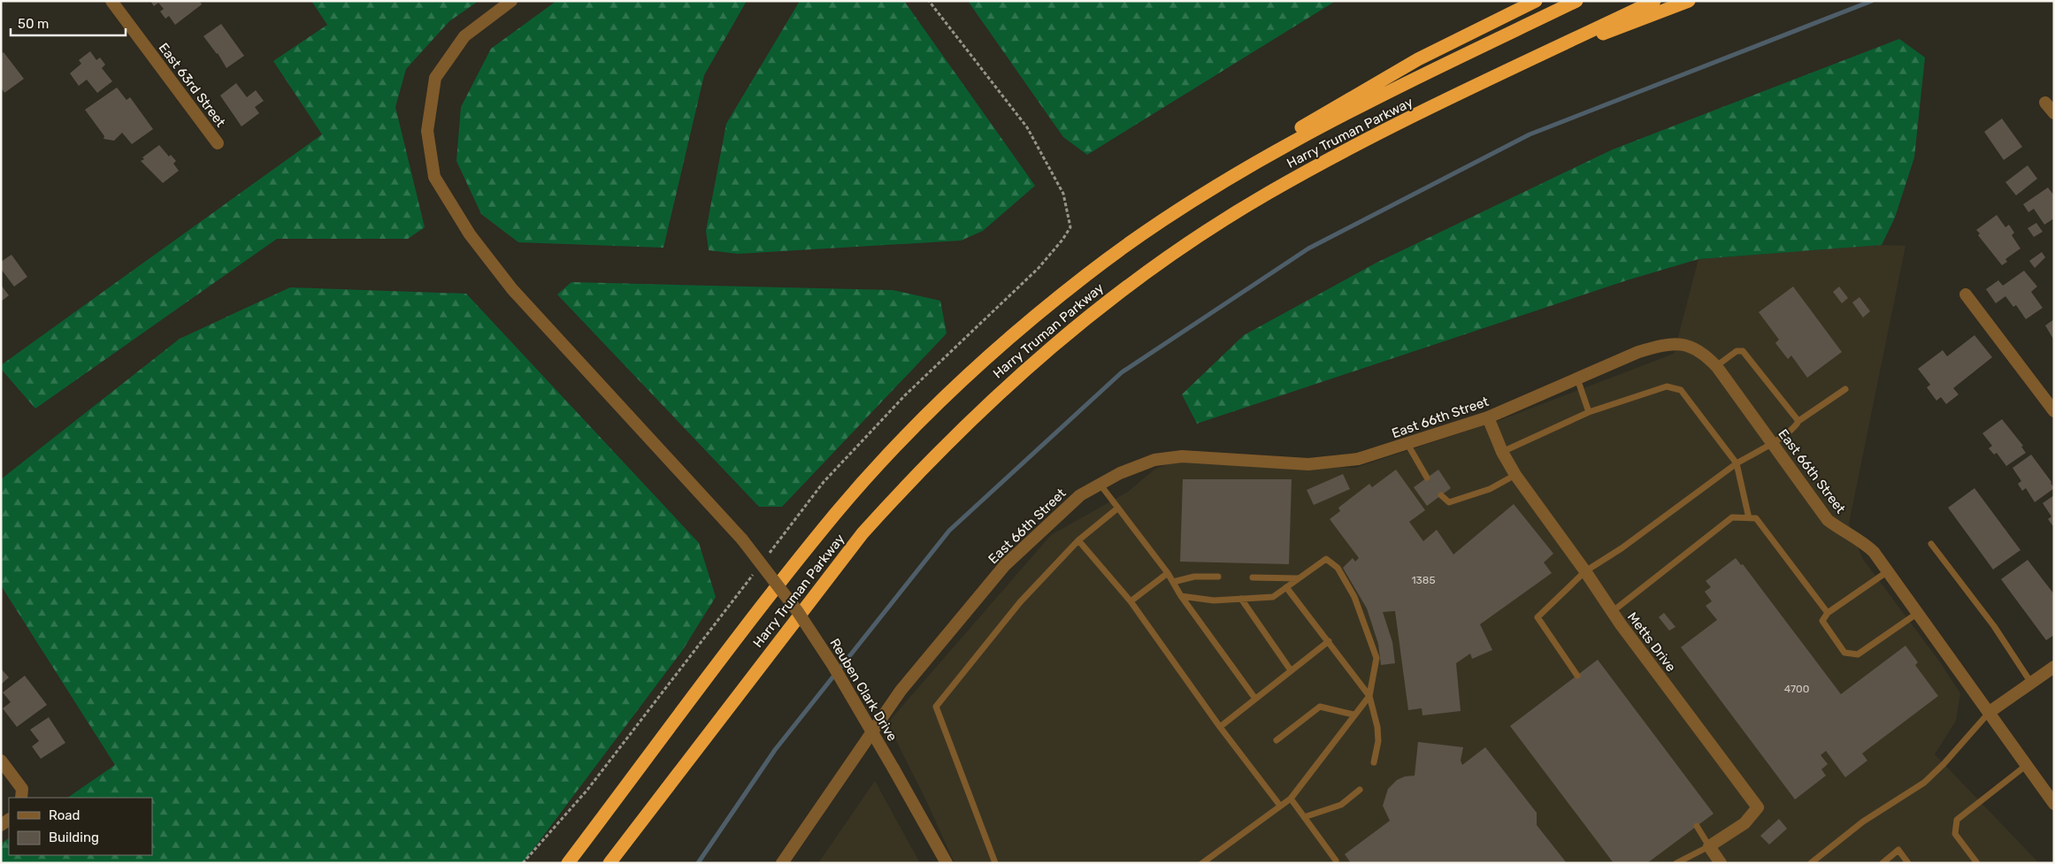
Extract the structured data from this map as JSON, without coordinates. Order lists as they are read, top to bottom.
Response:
{
  "streets": {
    "highway": ["Harry Truman Parkway"],
    "street": [
      "East 63rd Street",
      "East 66th Street",
      "Metts Drive",
      "Reuben Clark Drive"
    ]
  },
  "crossings": [
    ["East 66th Street", "Metts Drive"]
  ],
  "house_numbers": ["1385", "4700"],
  "legend": ["Road", "Building"],
  "scale_bar": "50 m"
}
